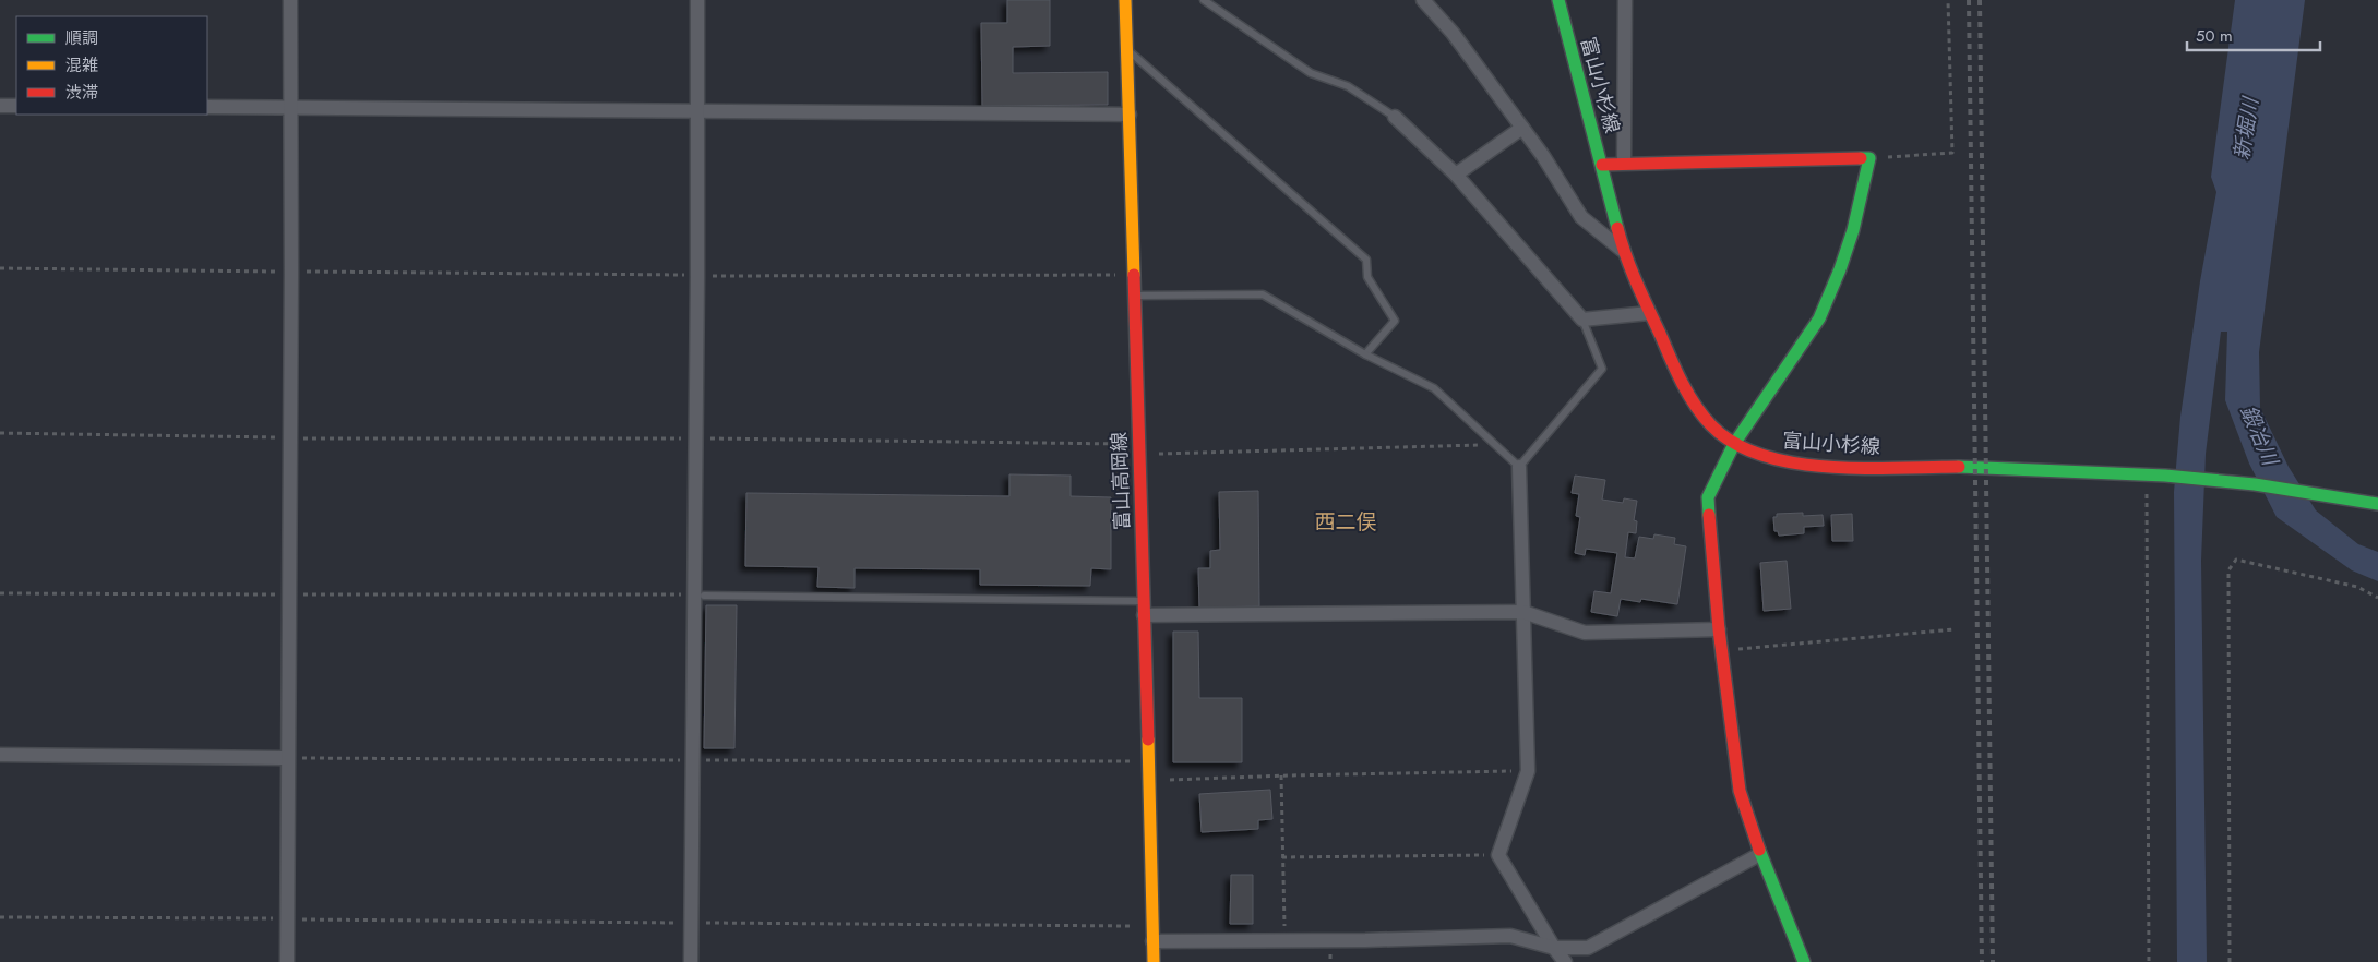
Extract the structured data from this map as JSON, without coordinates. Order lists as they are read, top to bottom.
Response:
{
  "streets": {
    "main road": ["富山小杉線", "富山高岡線"]
  },
  "districts": ["西二俣"],
  "water": ["新堀川", "鍛冶川"],
  "legend": ["順調", "混雑", "渋滞"],
  "scale_bar": "50 m"
}
